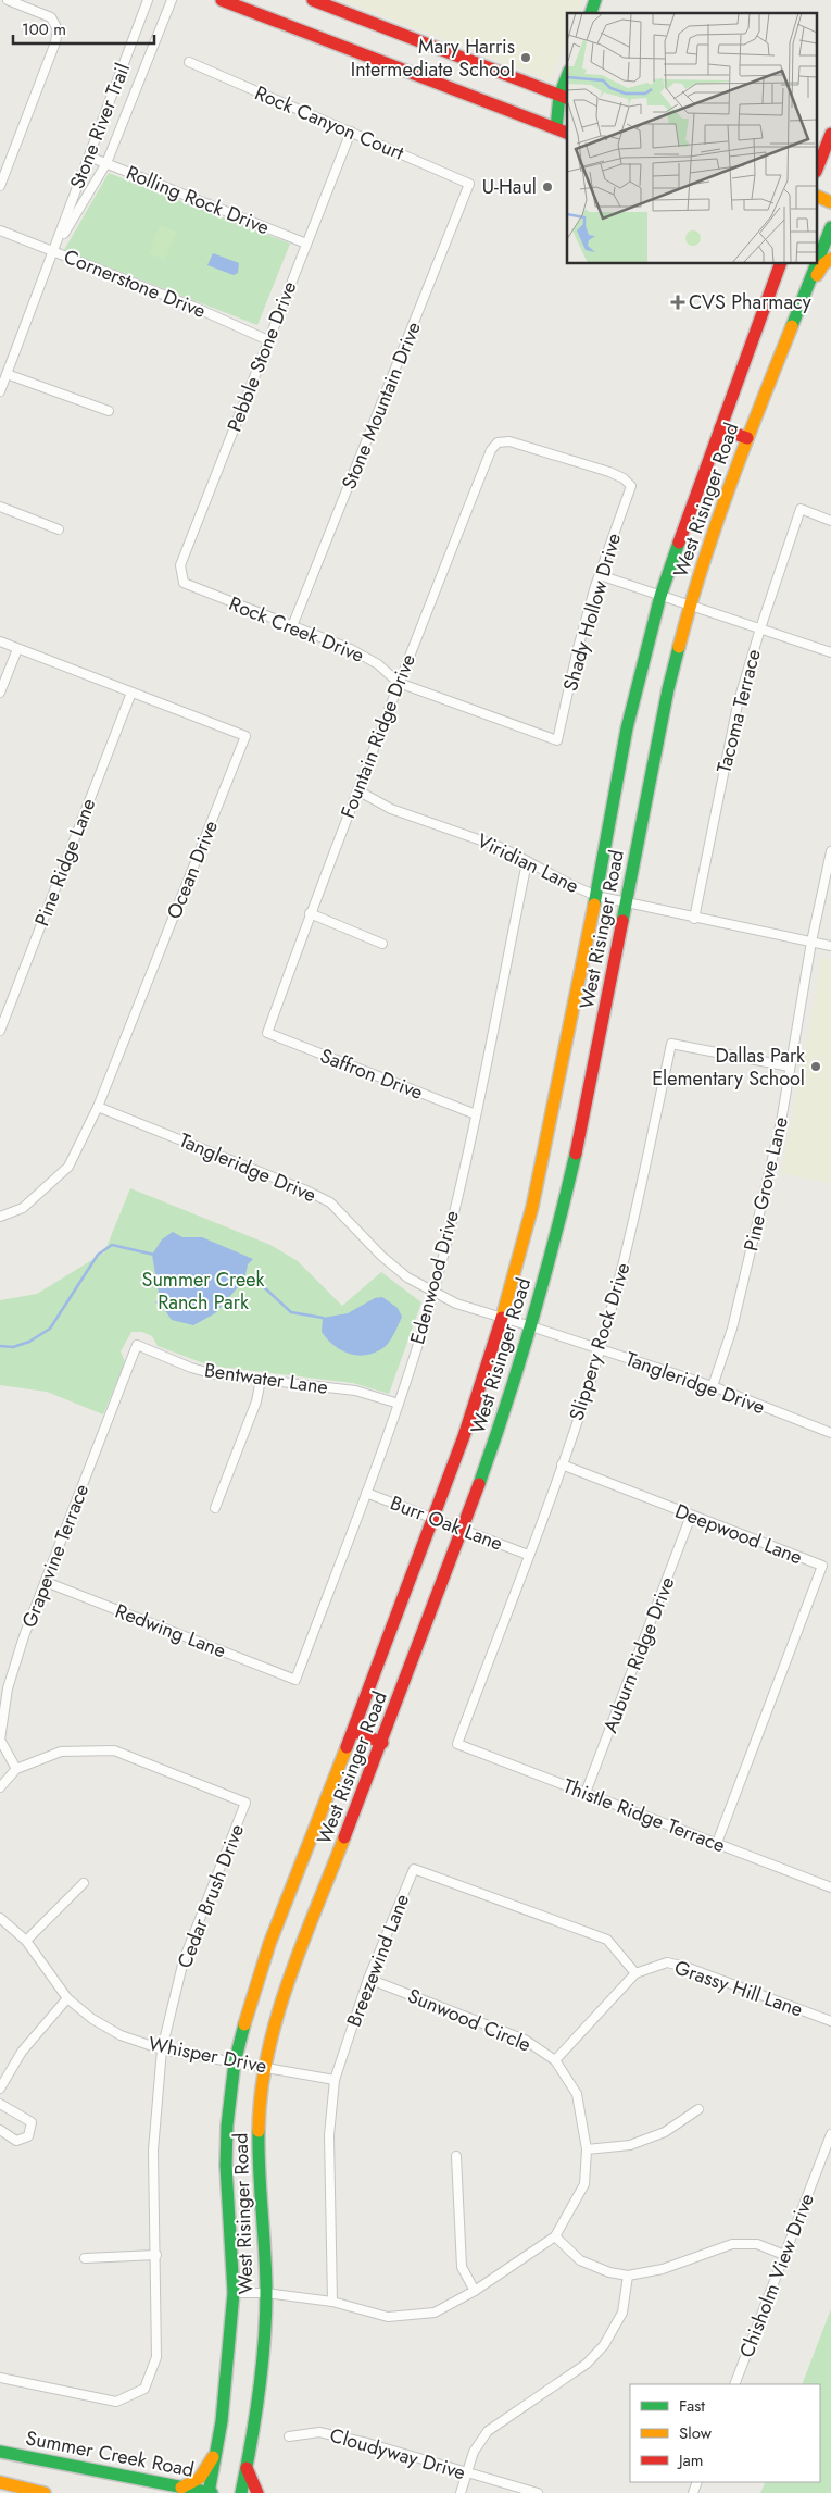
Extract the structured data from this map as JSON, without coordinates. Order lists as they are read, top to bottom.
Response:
{
  "streets": {
    "main road": ["West Risinger Road", "Summer Creek Road"],
    "street": [
      "Rock Canyon Court",
      "Stone River Trail",
      "Rolling Rock Drive",
      "Cornerstone Drive",
      "Pebble Stone Drive",
      "Stone Mountain Drive",
      "Shady Hollow Drive",
      "Rock Creek Drive",
      "Tacoma Terrace",
      "Fountain Ridge Drive",
      "Pine Ridge Lane",
      "Viridian Lane",
      "Ocean Drive",
      "Saffron Drive",
      "Tangleridge Drive",
      "Pine Grove Lane",
      "Edenwood Drive",
      "Slippery Rock Drive",
      "Bentwater Lane",
      "Burr Oak Lane",
      "Deepwood Lane",
      "Grapevine Terrace",
      "Redwing Lane",
      "Auburn Ridge Drive",
      "Thistle Ridge Terrace",
      "Cedar Brush Drive",
      "Breezewind Lane",
      "Grassy Hill Lane",
      "Sunwood Circle",
      "Whisper Drive",
      "Chisholm View Drive",
      "Cloudyway Drive"
    ]
  },
  "crossings": [
    ["Rock Canyon Court", "Pebble Stone Drive"],
    ["Rock Canyon Court", "Stone Mountain Drive"],
    ["Stone River Trail", "Rolling Rock Drive"],
    ["Stone River Trail", "Cornerstone Drive"],
    ["Rolling Rock Drive", "Pebble Stone Drive"],
    ["Cornerstone Drive", "Pebble Stone Drive"],
    ["Pebble Stone Drive", "Rock Creek Drive"],
    ["Stone Mountain Drive", "Rock Creek Drive"],
    ["West Risinger Road", "Viridian Lane"],
    ["West Risinger Road", "Tangleridge Drive"],
    ["West Risinger Road", "Burr Oak Lane"],
    ["West Risinger Road", "Sunwood Circle"],
    ["West Risinger Road", "Whisper Drive"],
    ["West Risinger Road", "Summer Creek Road"],
    ["Shady Hollow Drive", "Rock Creek Drive"],
    ["Shady Hollow Drive", "Fountain Ridge Drive"],
    ["Rock Creek Drive", "Fountain Ridge Drive"],
    ["Tacoma Terrace", "Viridian Lane"],
    ["Fountain Ridge Drive", "Viridian Lane"],
    ["Fountain Ridge Drive", "Saffron Drive"],
    ["Pine Ridge Lane", "Ocean Drive"],
    ["Viridian Lane", "Pine Grove Lane"],
    ["Viridian Lane", "Edenwood Drive"],
    ["Ocean Drive", "Tangleridge Drive"],
    ["Saffron Drive", "Edenwood Drive"],
    ["Tangleridge Drive", "Pine Grove Lane"],
    ["Tangleridge Drive", "Edenwood Drive"],
    ["Tangleridge Drive", "Slippery Rock Drive"],
    ["Pine Grove Lane", "Slippery Rock Drive"],
    ["Edenwood Drive", "Bentwater Lane"],
    ["Edenwood Drive", "Burr Oak Lane"],
    ["Edenwood Drive", "Redwing Lane"],
    ["Slippery Rock Drive", "Burr Oak Lane"],
    ["Slippery Rock Drive", "Deepwood Lane"],
    ["Slippery Rock Drive", "Thistle Ridge Terrace"],
    ["Bentwater Lane", "Grapevine Terrace"],
    ["Deepwood Lane", "Auburn Ridge Drive"],
    ["Deepwood Lane", "Thistle Ridge Terrace"],
    ["Grapevine Terrace", "Redwing Lane"],
    ["Grapevine Terrace", "Cedar Brush Drive"],
    ["Auburn Ridge Drive", "Thistle Ridge Terrace"],
    ["Cedar Brush Drive", "Whisper Drive"],
    ["Breezewind Lane", "Grassy Hill Lane"],
    ["Breezewind Lane", "Sunwood Circle"],
    ["Breezewind Lane", "Whisper Drive"],
    ["Grassy Hill Lane", "Sunwood Circle"]
  ],
  "parks": ["Summer Creek Ranch Park"],
  "places": {
    "other": ["Mary Harris Intermediate School", "U-Haul", "Dallas Park Elementary School"],
    "health": ["CVS Pharmacy"]
  },
  "legend": ["Fast", "Slow", "Jam"],
  "scale_bar": "100 m"
}
